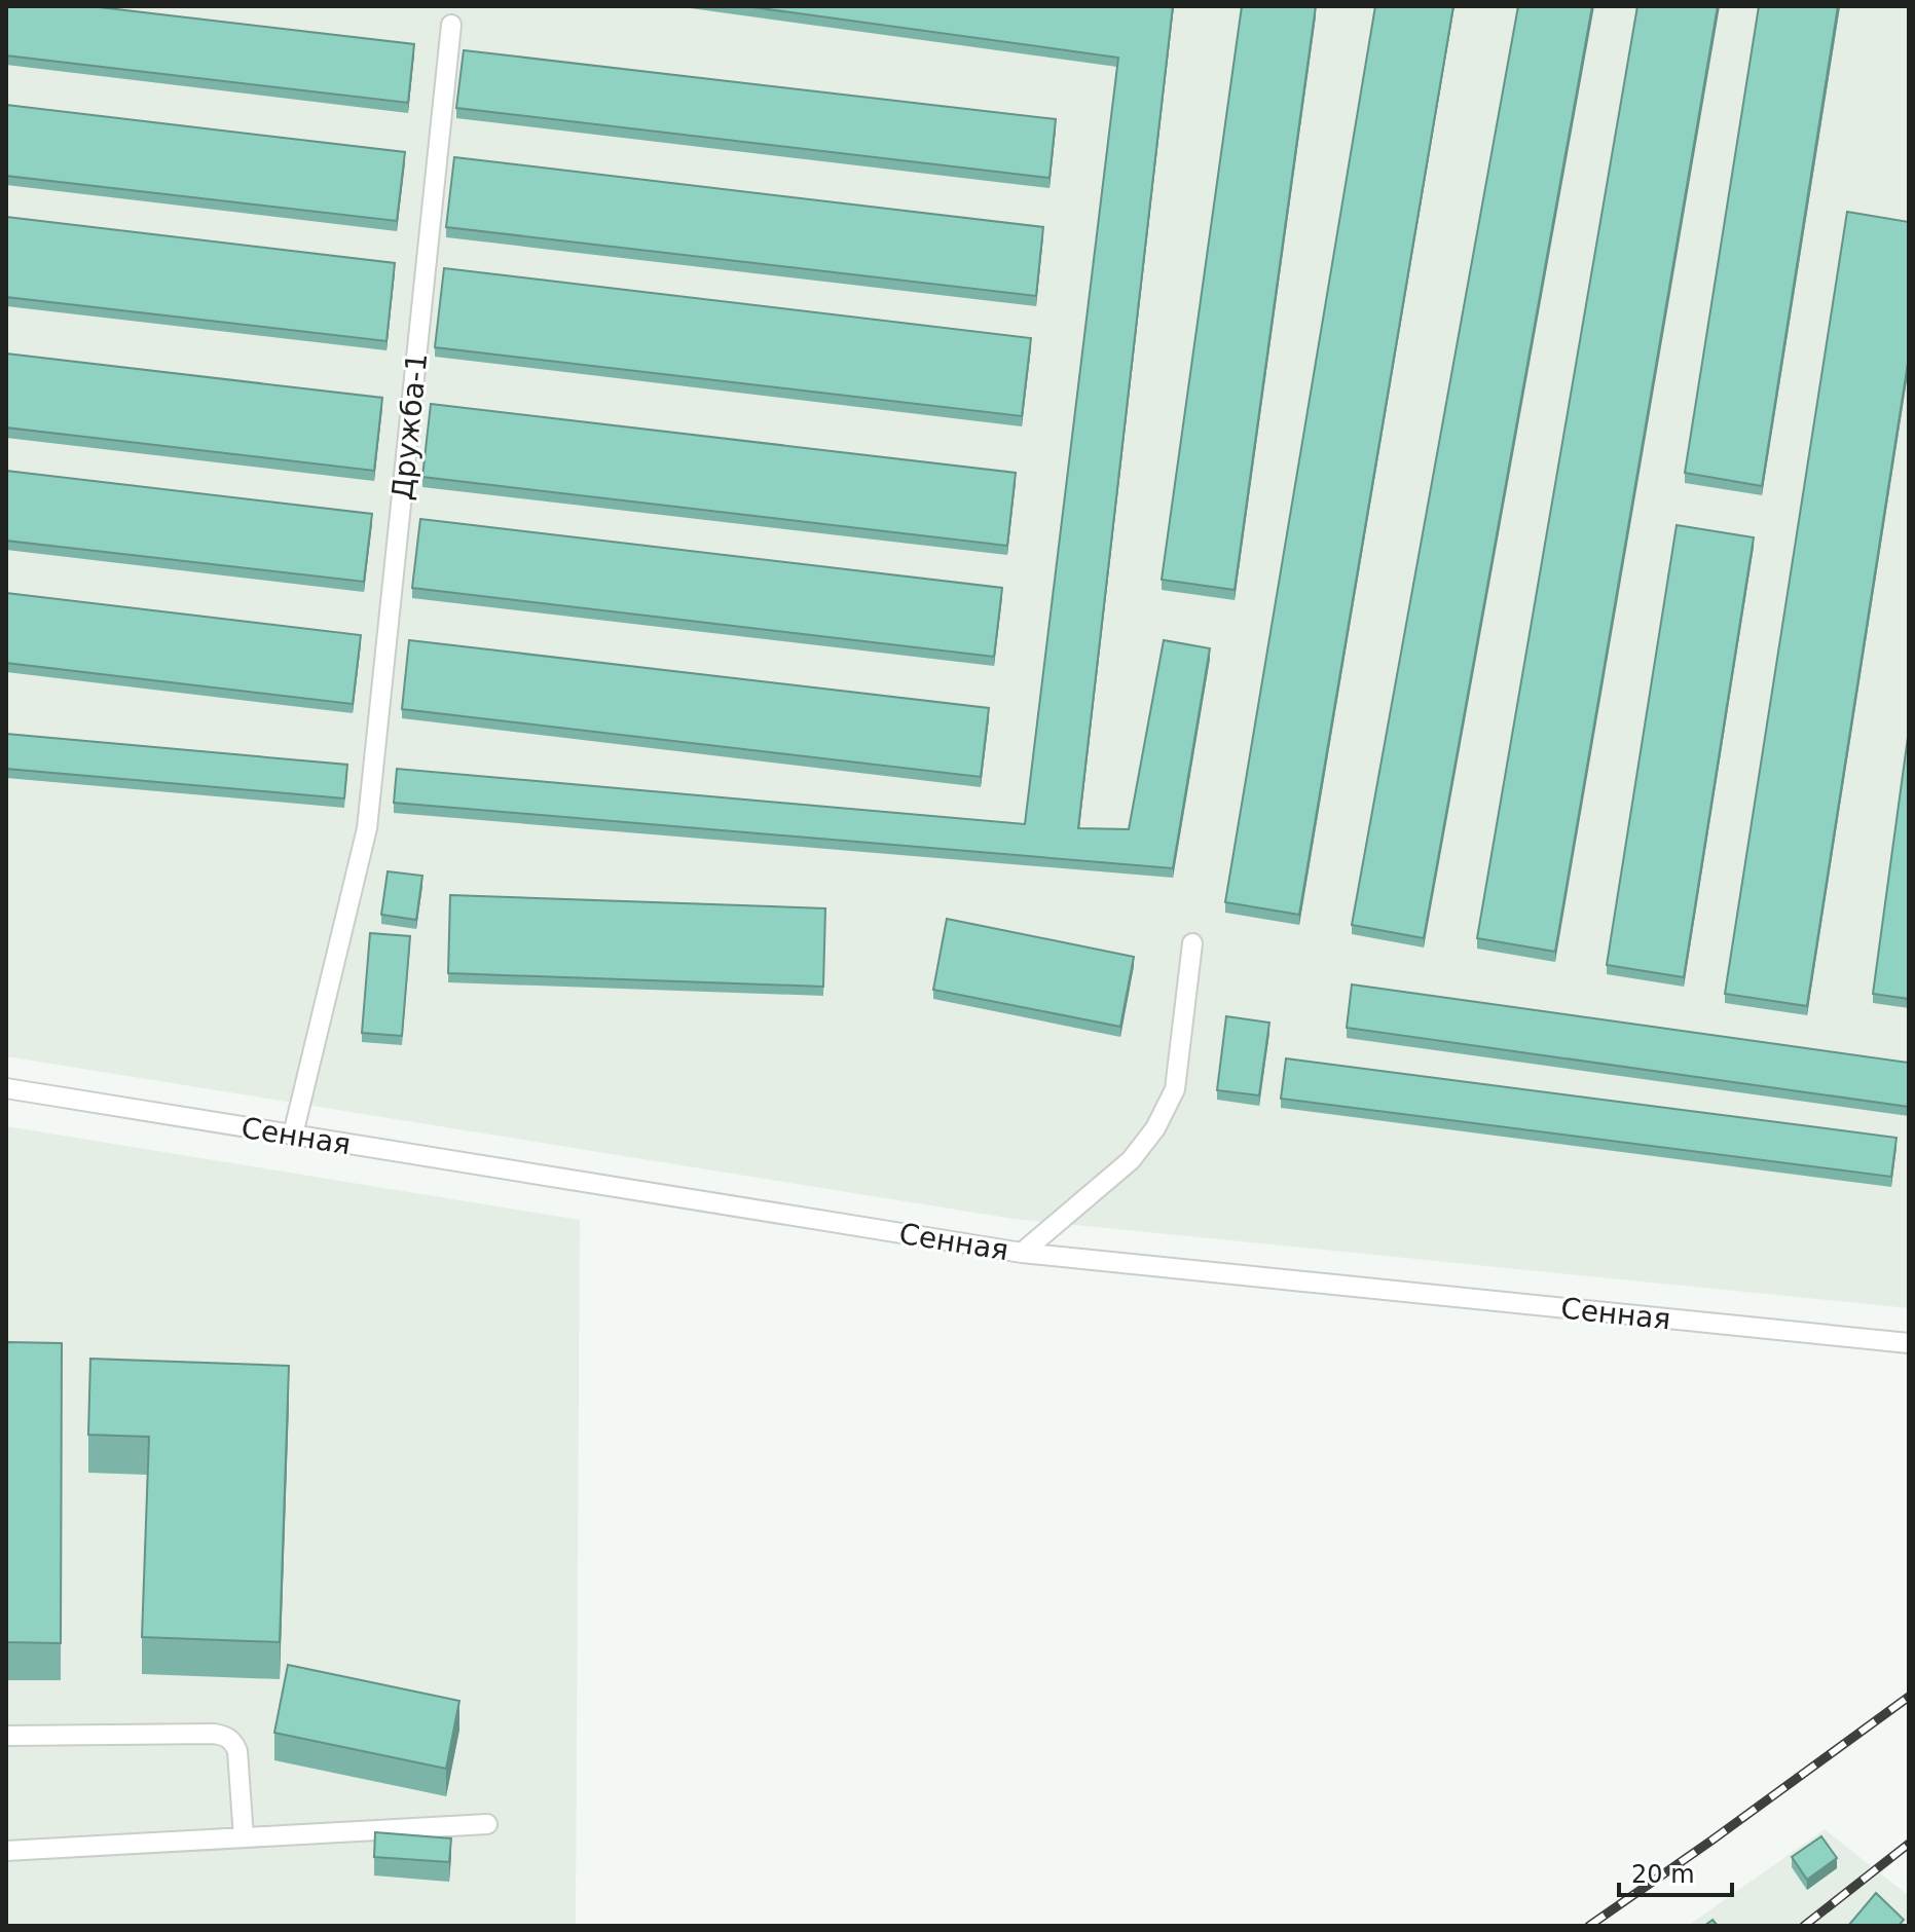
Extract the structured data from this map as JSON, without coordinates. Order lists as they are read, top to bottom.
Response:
{
  "streets": {
    "lane": ["Дружба-1", "Сенная"]
  },
  "crossings": [
    ["Дружба-1", "Сенная"]
  ],
  "scale_bar": "20 m"
}
